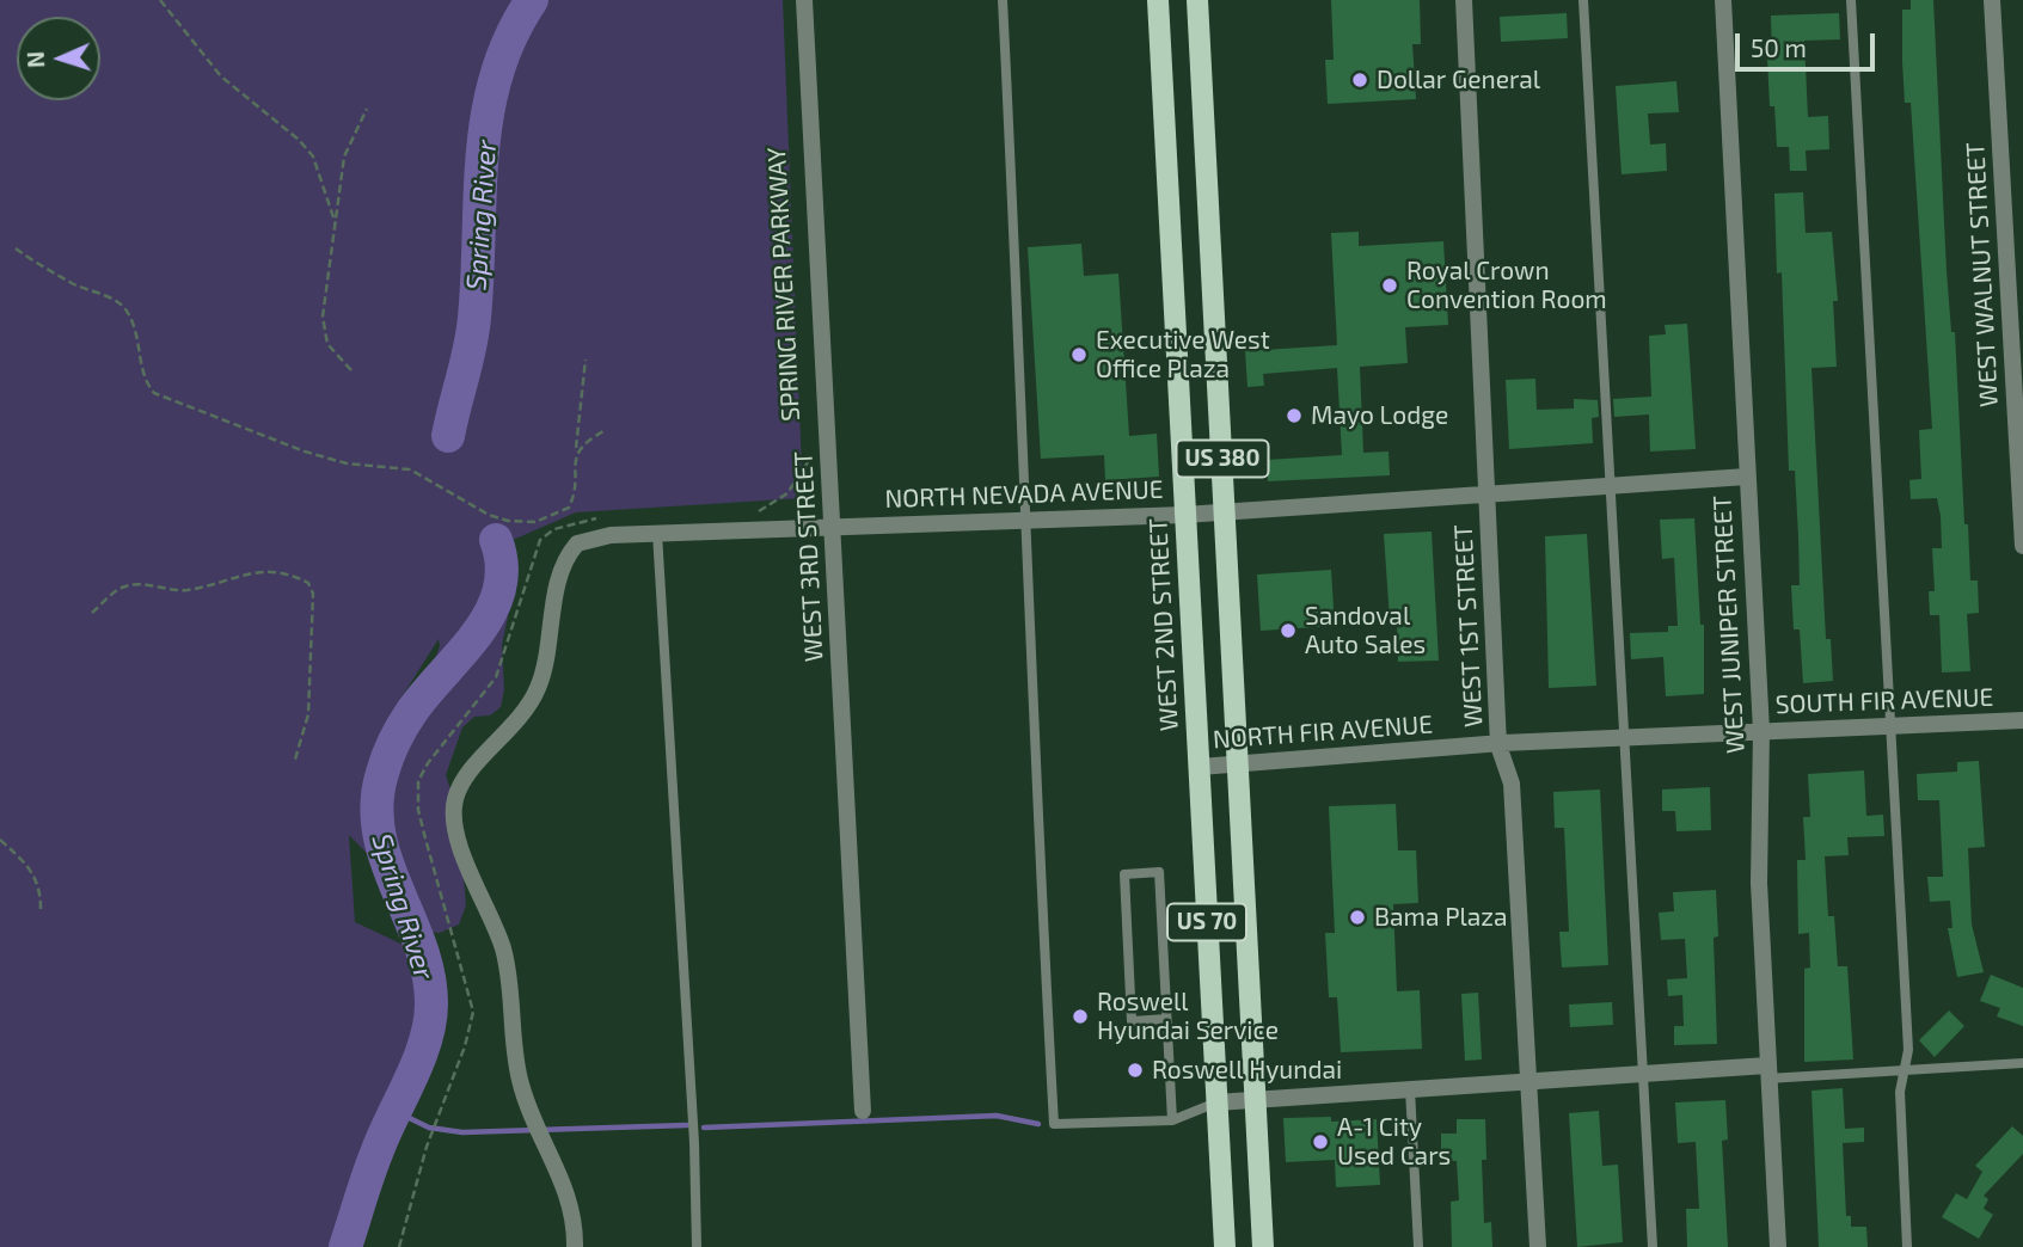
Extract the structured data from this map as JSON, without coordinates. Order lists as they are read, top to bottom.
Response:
{
  "streets": {
    "main road": ["US 380", "WEST 2ND STREET", "US 70"],
    "street": [
      "WEST WALNUT STREET",
      "NORTH NEVADA AVENUE",
      "WEST 3RD STREET",
      "WEST JUNIPER STREET",
      "WEST 1ST STREET",
      "SOUTH FIR AVENUE",
      "NORTH FIR AVENUE"
    ],
    "path": ["SPRING RIVER PARKWAY"]
  },
  "crossings": [
    ["US 380", "NORTH NEVADA AVENUE"],
    ["US 380", "NORTH FIR AVENUE"],
    ["NORTH NEVADA AVENUE", "WEST 3RD STREET"],
    ["NORTH NEVADA AVENUE", "WEST 2ND STREET"],
    ["NORTH NEVADA AVENUE", "WEST JUNIPER STREET"],
    ["NORTH NEVADA AVENUE", "WEST 1ST STREET"],
    ["WEST 2ND STREET", "NORTH FIR AVENUE"],
    ["WEST JUNIPER STREET", "SOUTH FIR AVENUE"],
    ["WEST 1ST STREET", "SOUTH FIR AVENUE"],
    ["WEST 1ST STREET", "NORTH FIR AVENUE"],
    ["SOUTH FIR AVENUE", "NORTH FIR AVENUE"]
  ],
  "water": ["Spring River"],
  "places": [
    "Dollar General",
    "Royal Crown Convention Room",
    "Executive West Office Plaza",
    "Mayo Lodge",
    "Sandoval Auto Sales",
    "Bama Plaza",
    "Roswell Hyundai Service",
    "Roswell Hyundai",
    "A-1 City Used Cars"
  ],
  "scale_bar": "50 m",
  "north": "left"
}
